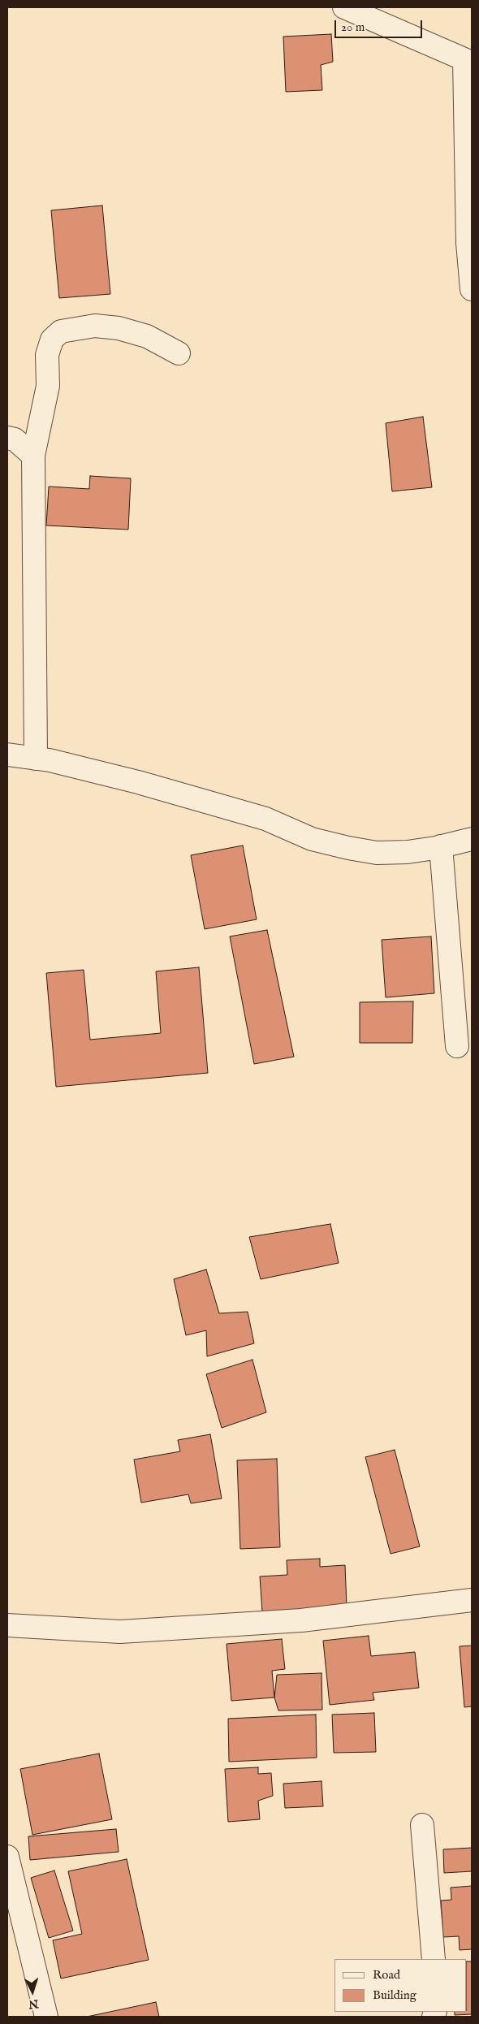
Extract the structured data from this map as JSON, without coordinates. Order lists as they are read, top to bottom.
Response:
{
  "legend": ["Road", "Building"],
  "scale_bar": "20 m",
  "north": "bottom"
}
